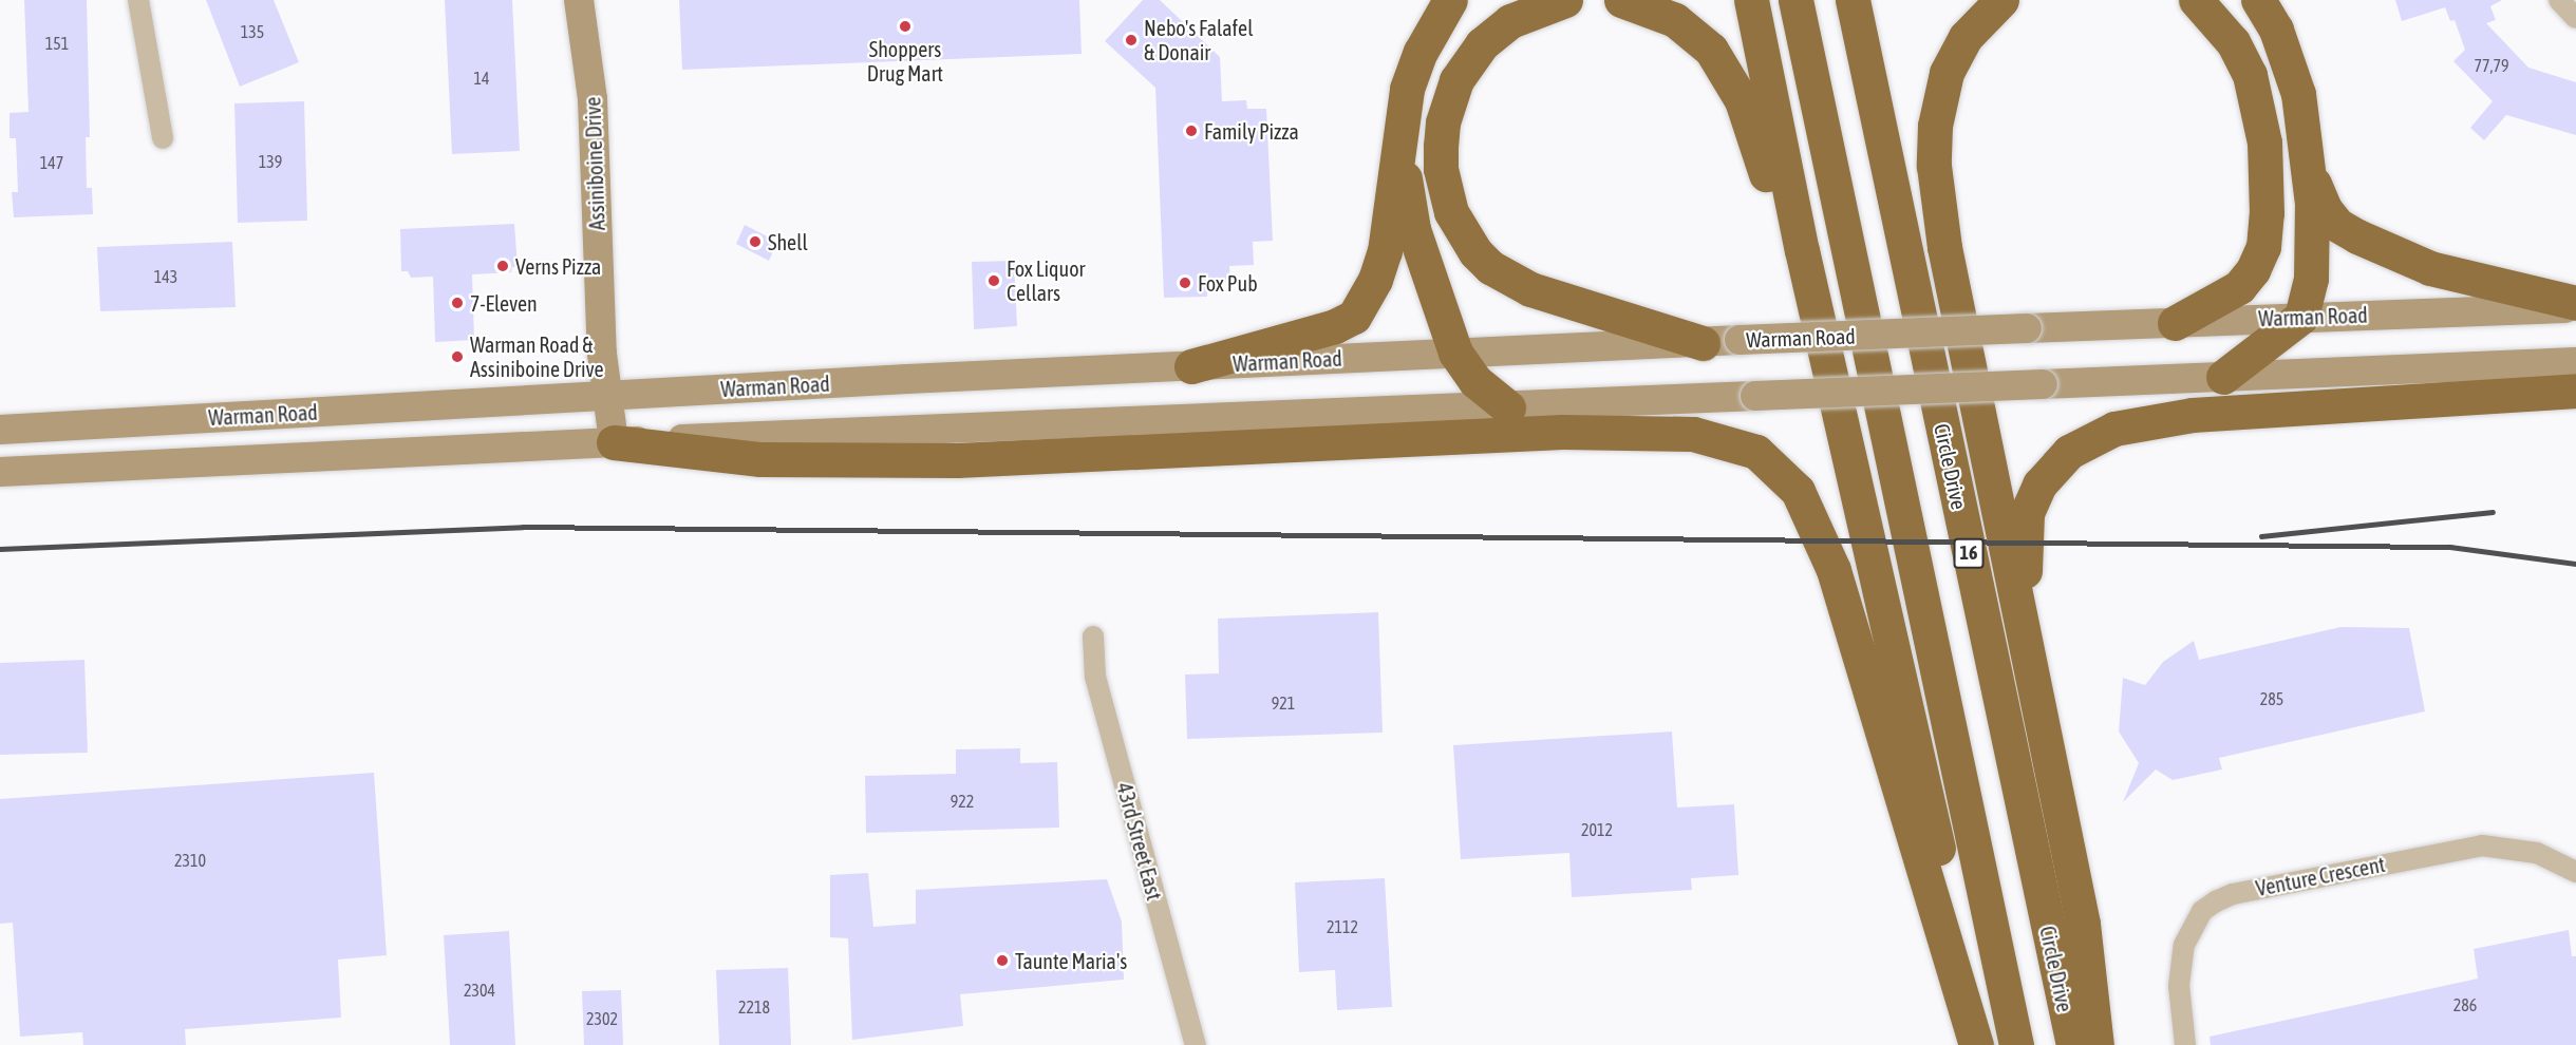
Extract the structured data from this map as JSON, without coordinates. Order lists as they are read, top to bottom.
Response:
{
  "streets": {
    "highway": ["Circle Drive", "16"],
    "main road": ["Assiniboine Drive", "Warman Road"],
    "street": ["43rd Street East", "Venture Crescent"]
  },
  "crossings": [
    ["Assiniboine Drive", "Warman Road"]
  ],
  "places": [
    "Shoppers Drug Mart",
    "Nebo's Falafel & Donair",
    "Family Pizza",
    "Shell",
    "Verns Pizza",
    "Fox Liquor Cellars",
    "Fox Pub",
    "7-Eleven",
    "Warman Road & Assiniboine Drive",
    "Taunte Maria's"
  ],
  "house_numbers": [
    "135",
    "151",
    "77,79",
    "14",
    "139",
    "147",
    "143",
    "285",
    "921",
    "922",
    "2012",
    "2310",
    "2112",
    "2304",
    "286",
    "2218",
    "2302"
  ]
}
